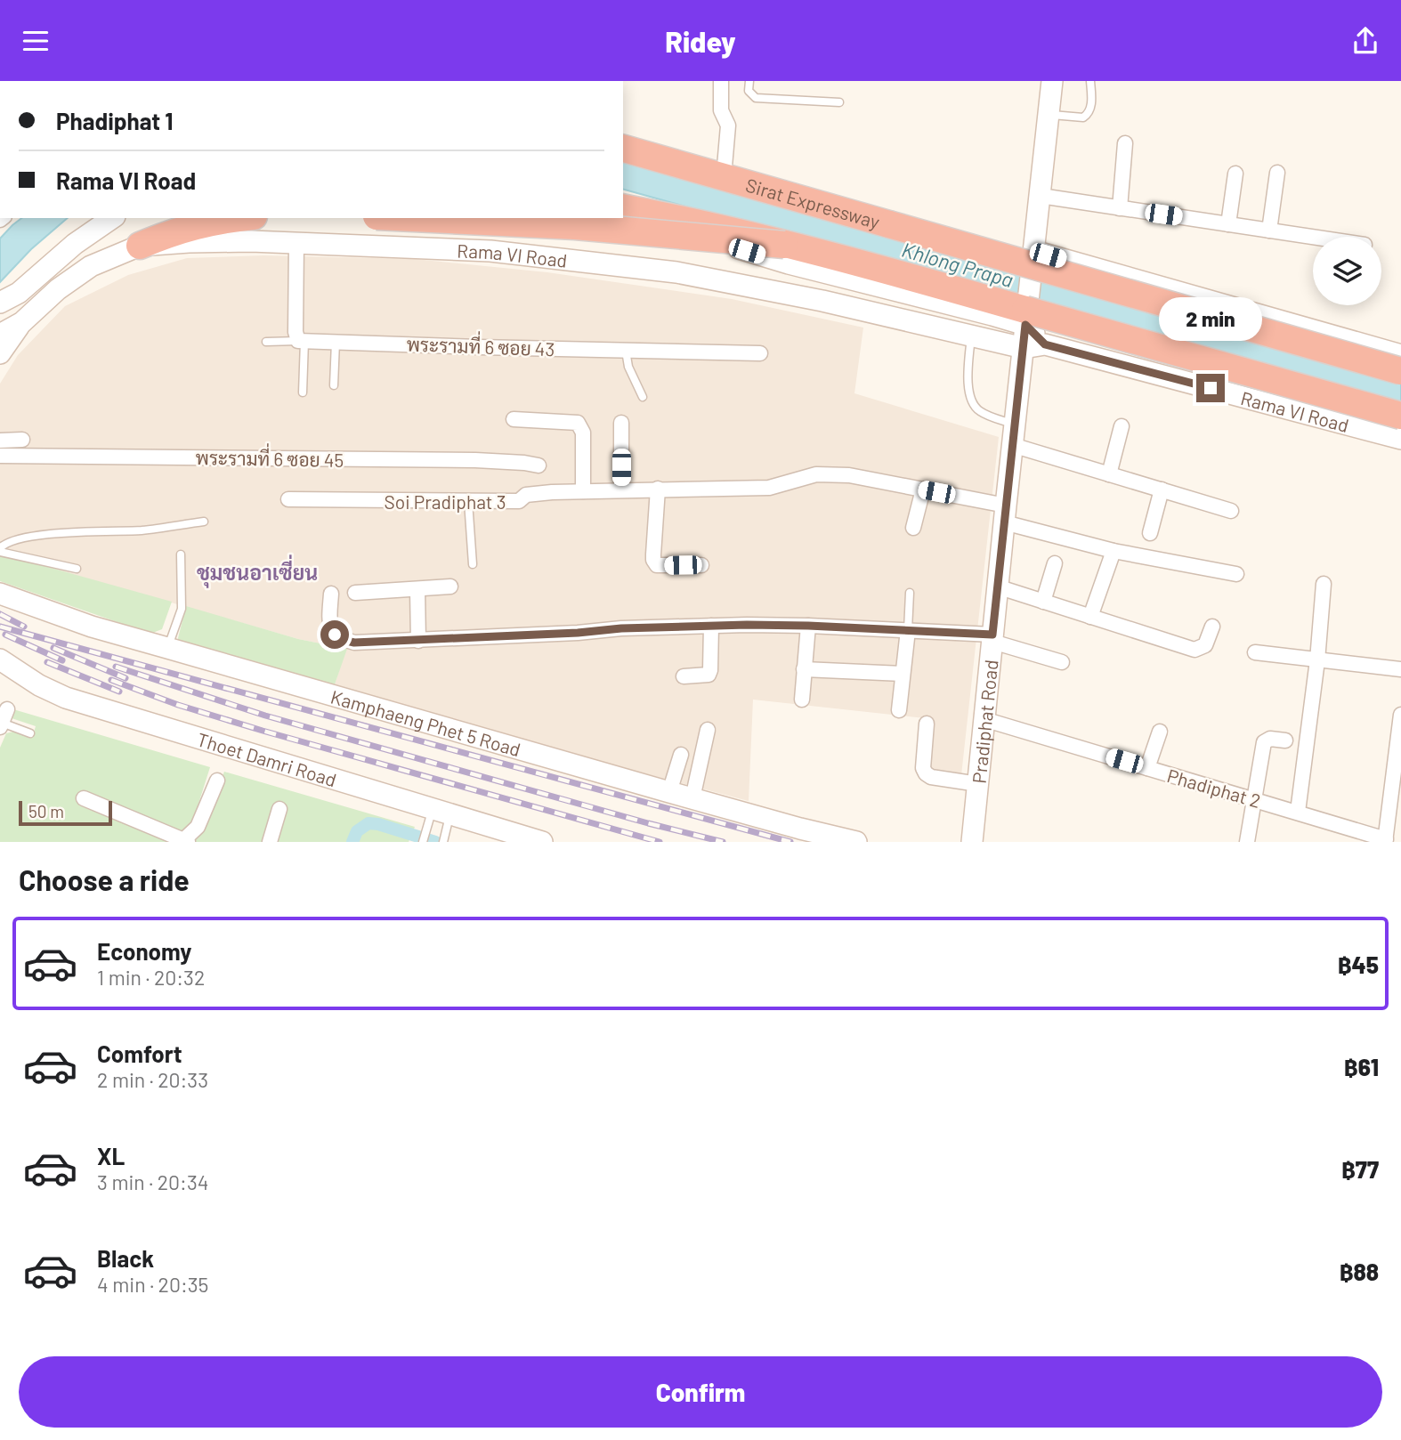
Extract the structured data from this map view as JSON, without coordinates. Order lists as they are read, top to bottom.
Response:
{
  "streets": {
    "highway": ["Sirat Expressway"],
    "main road": [
      "Rama VI Road",
      "Pradiphat Road",
      "Kamphaeng Phet 5 Road",
      "Thoet Damri Road"
    ],
    "street": [
      "พระรามที่ 6 ซอย 43",
      "พระรามที่ 6 ซอย 45",
      "Soi Pradiphat 3",
      "Phadiphat 2"
    ]
  },
  "crossings": [
    ["Rama VI Road", "Pradiphat Road"],
    ["Soi Pradiphat 3", "Pradiphat Road"],
    ["Pradiphat Road", "Phadiphat 2"]
  ],
  "districts": ["ชุมชนอาเซี่ยน"],
  "water": ["Khlong Prapa"],
  "scale_bar": "50 m",
  "page": {
    "header": "Ridey",
    "banner": ["Phadiphat 1", "Rama VI Road"],
    "bubble": "2 min",
    "scale": "50 m",
    "heading": "Choose a ride",
    "list": [
      {
        "name": "Economy",
        "note": "1 min · 20:32",
        "value": "฿45"
      },
      {
        "name": "Comfort",
        "note": "2 min · 20:33",
        "value": "฿61"
      },
      {
        "name": "XL",
        "note": "3 min · 20:34",
        "value": "฿77"
      },
      {
        "name": "Black",
        "note": "4 min · 20:35",
        "value": "฿88"
      }
    ],
    "buttons": "Confirm"
  }
}
